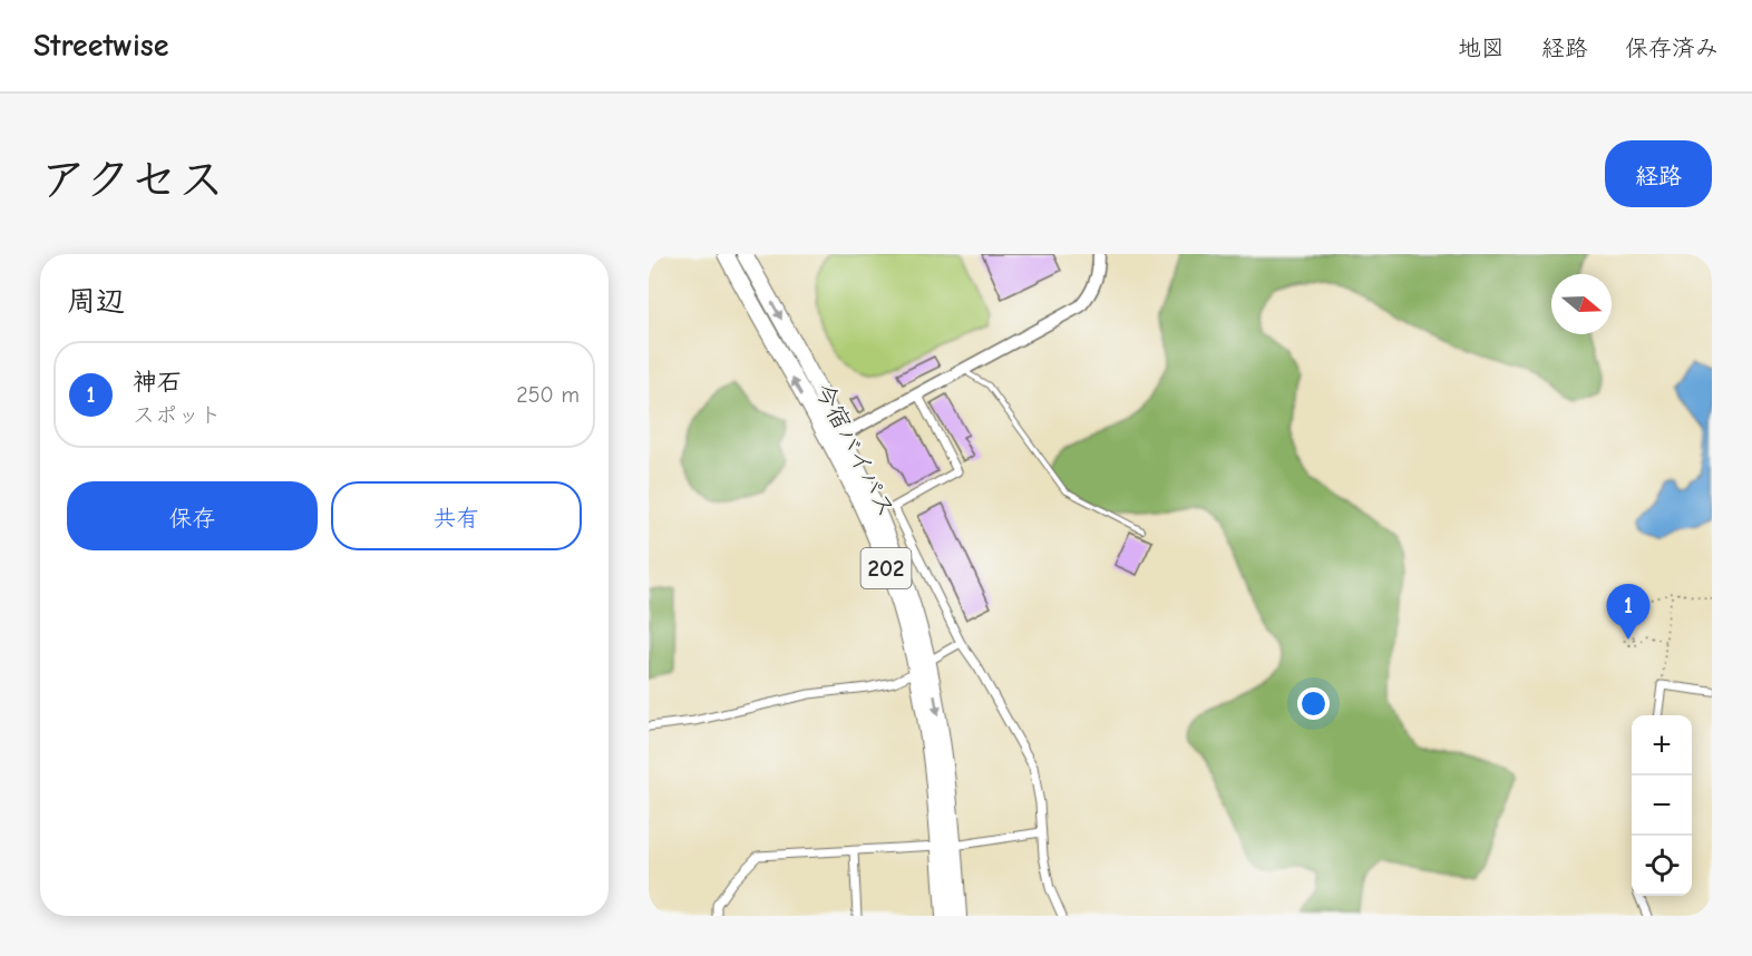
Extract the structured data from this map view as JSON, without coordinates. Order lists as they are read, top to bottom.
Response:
{
  "streets": {
    "highway": ["今宿バイパス", "202"]
  },
  "north": "right",
  "page": {
    "header": "Streetwise",
    "nav": ["地図", "経路", "保存済み"],
    "title": "アクセス",
    "buttons": [
      "経路",
      ["保存", "共有"]
    ],
    "heading": "周辺",
    "list": [
      {
        "mark": "1",
        "name": "神石",
        "note": "スポット",
        "value": "250 m"
      }
    ],
    "pins": "1",
    "map_buttons": ["+", "−"]
  }
}
